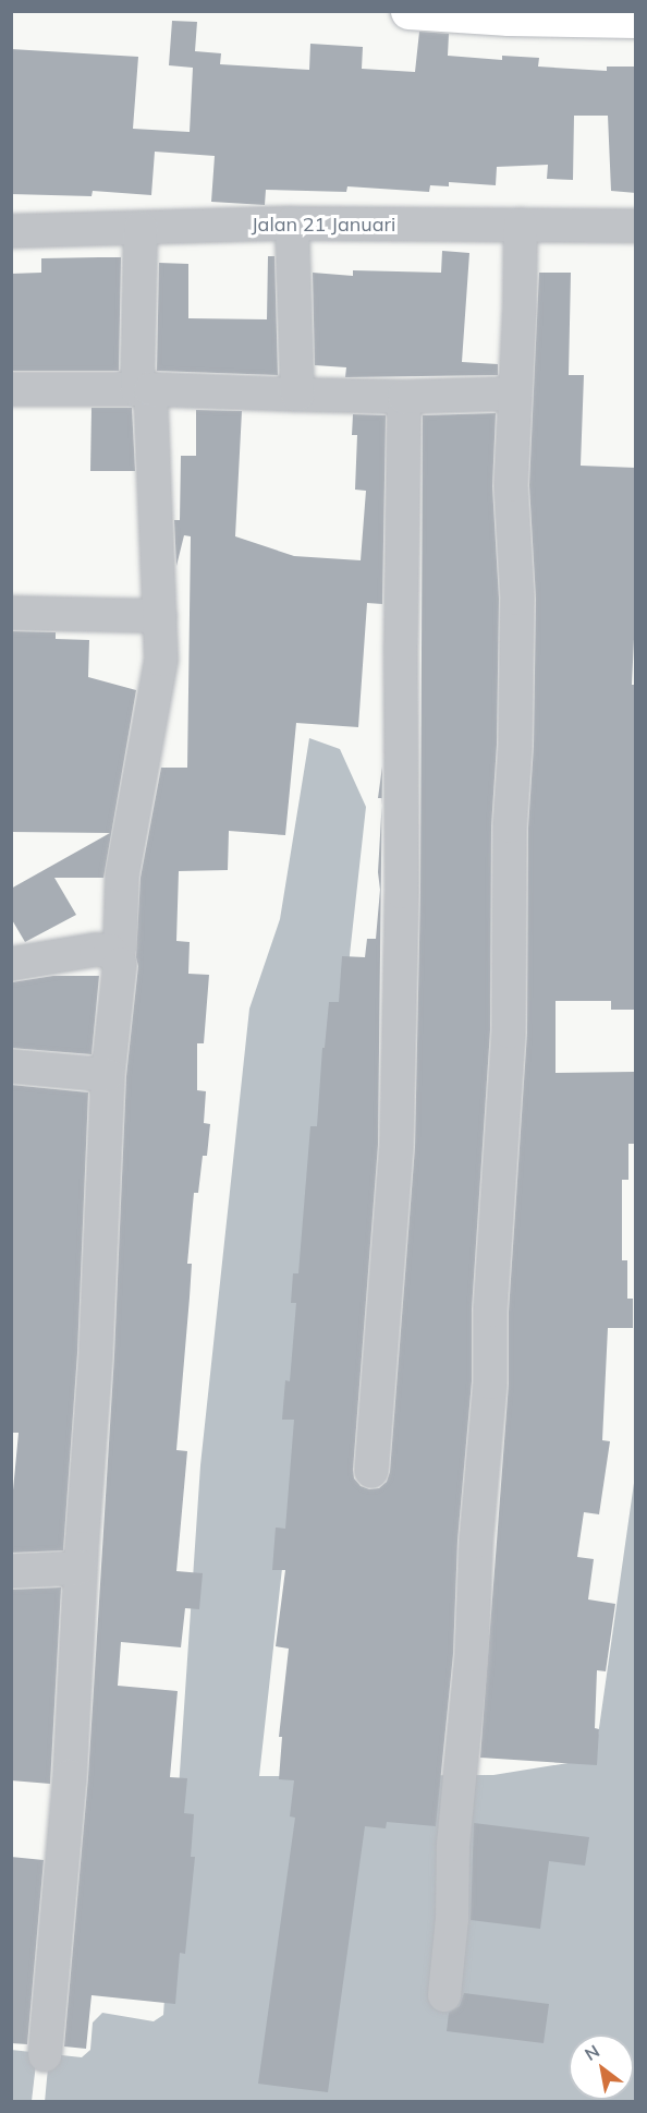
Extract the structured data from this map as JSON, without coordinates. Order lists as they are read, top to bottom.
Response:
{
  "streets": {
    "street": ["Jalan 21 Januari"]
  },
  "north": "top left"
}
